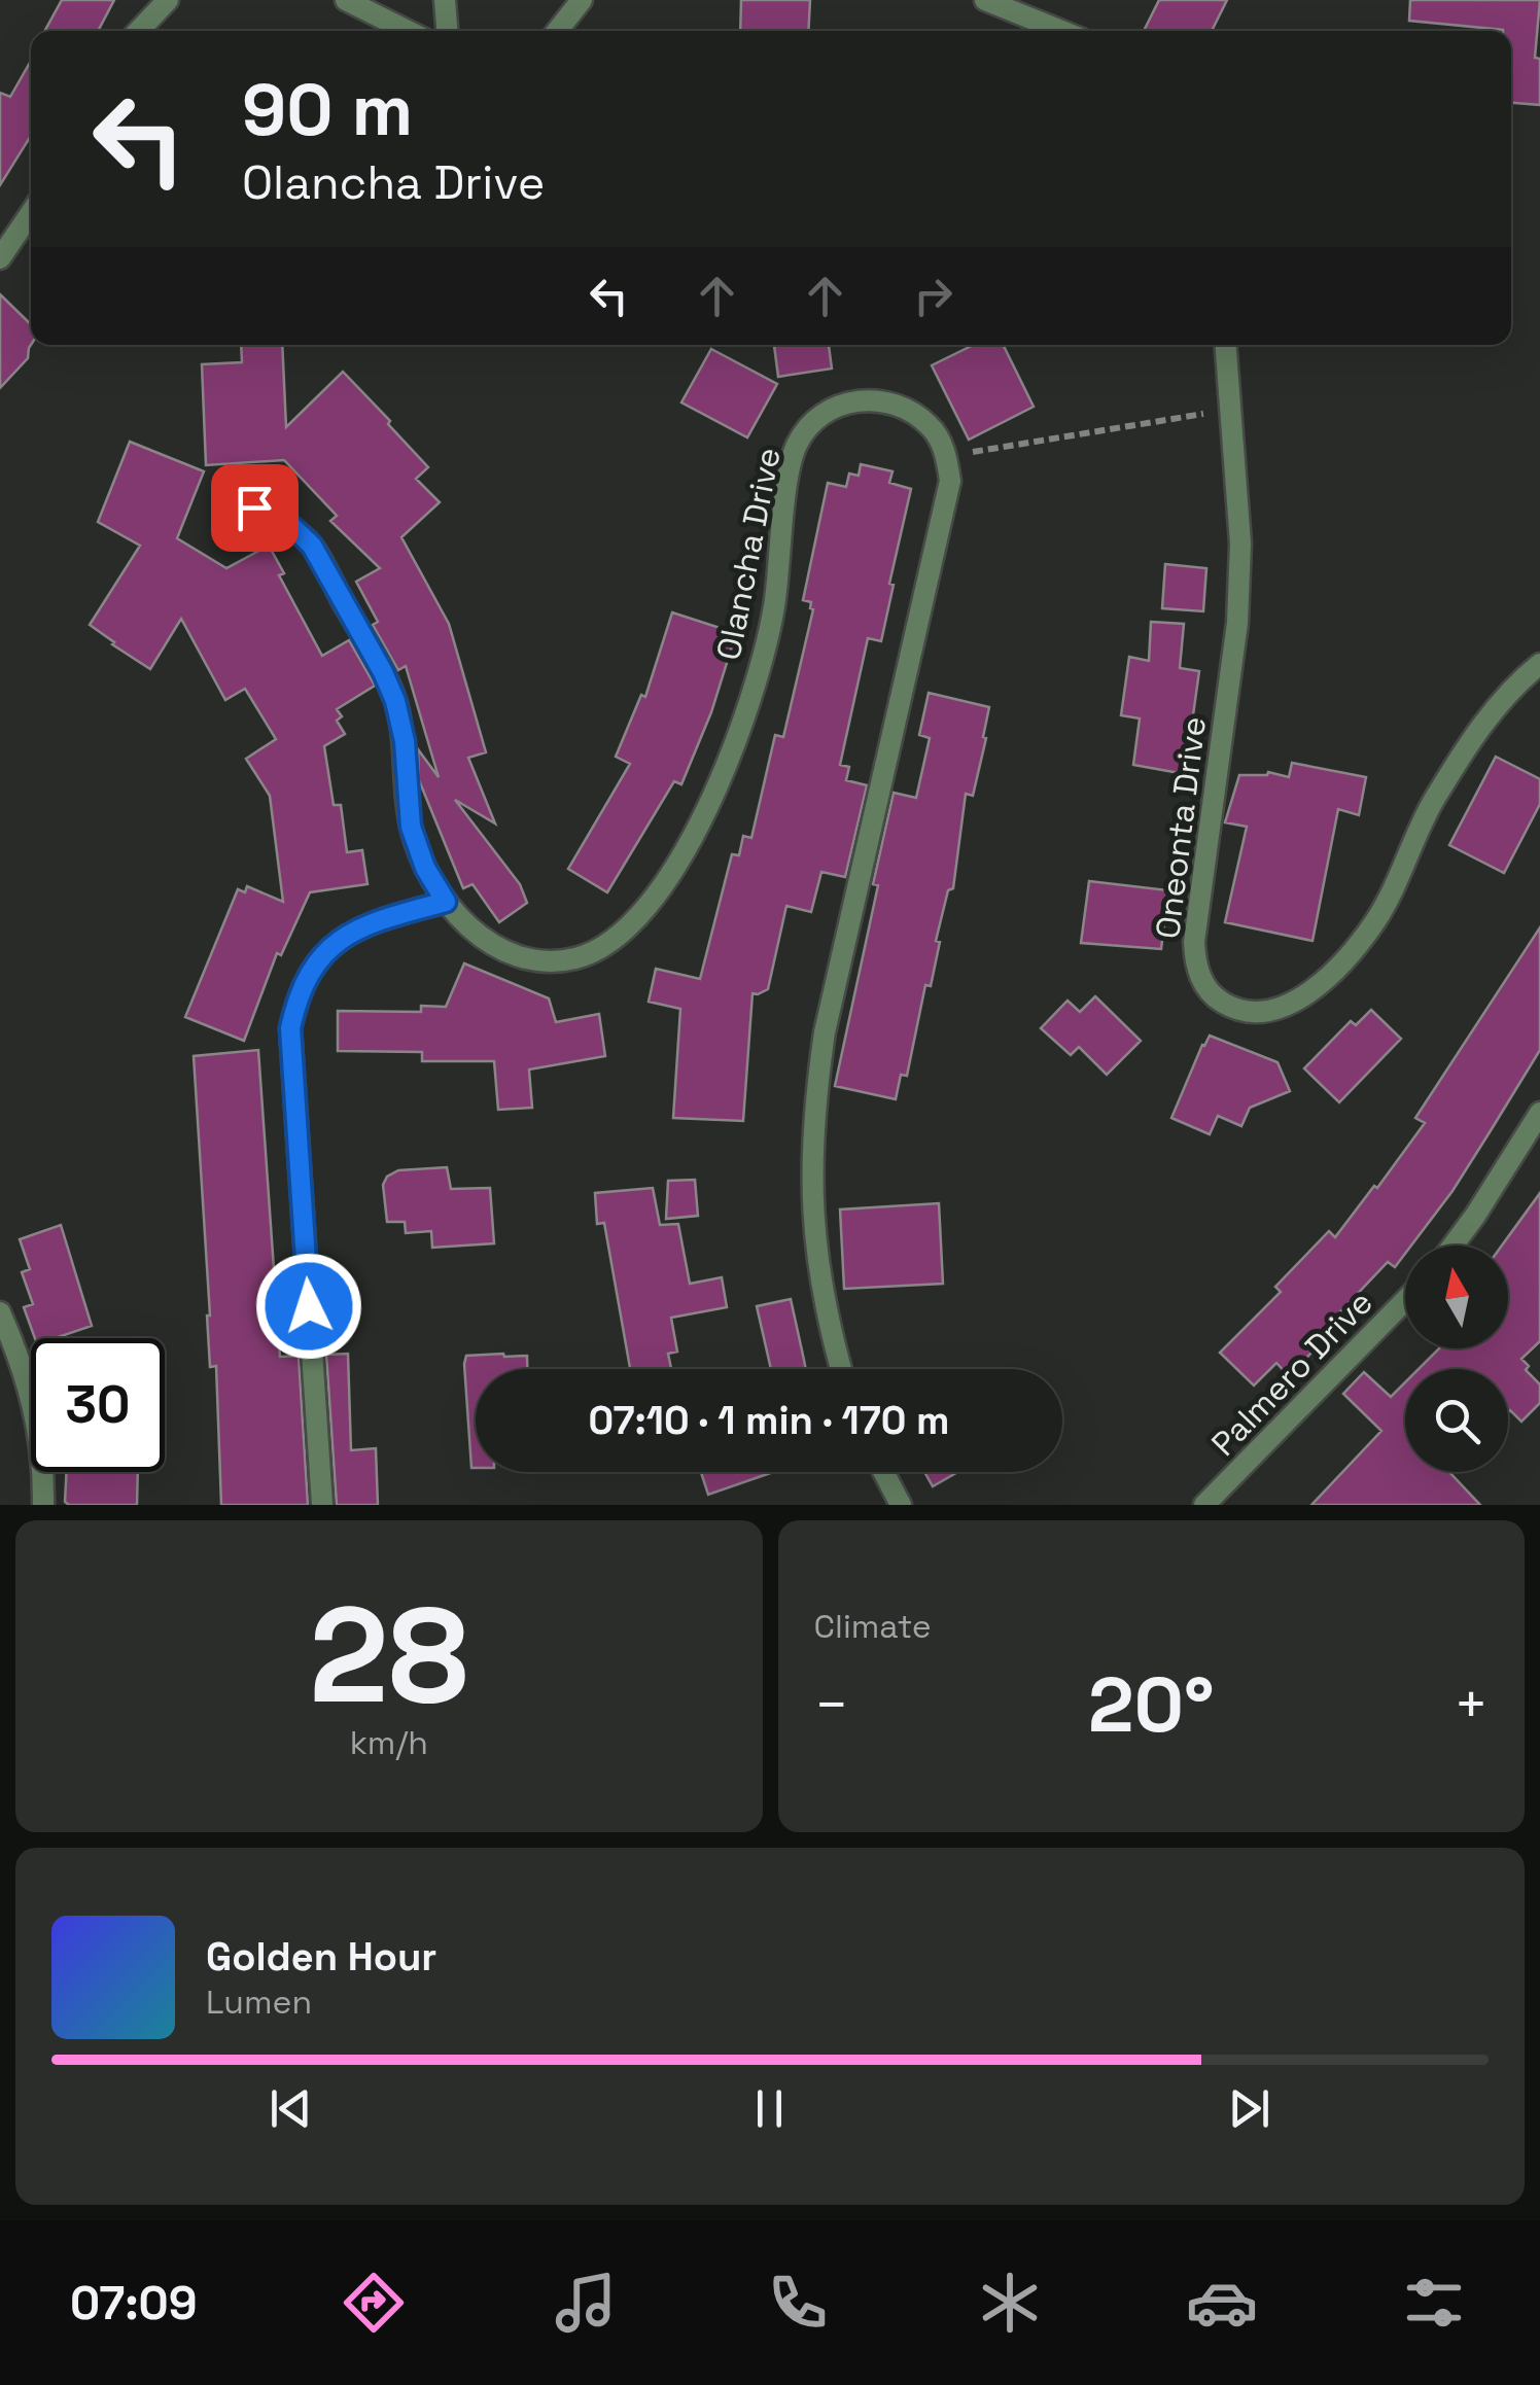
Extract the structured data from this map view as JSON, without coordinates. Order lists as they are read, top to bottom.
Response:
{
  "streets": {
    "street": ["Olancha Drive", "Oneonta Drive", "Palmero Drive"]
  },
  "north": "top",
  "page": {
    "turn": ["90 m", "Olancha Drive"],
    "limit": "30",
    "trip": "07:10 · 1 min · 170 m",
    "tile": [
      ["28", "km/h"],
      "Climate"
    ],
    "heat": ["−", "20°", "+"],
    "song": ["Golden Hour", "Lumen"],
    "tabs": "07:09"
  }
}
